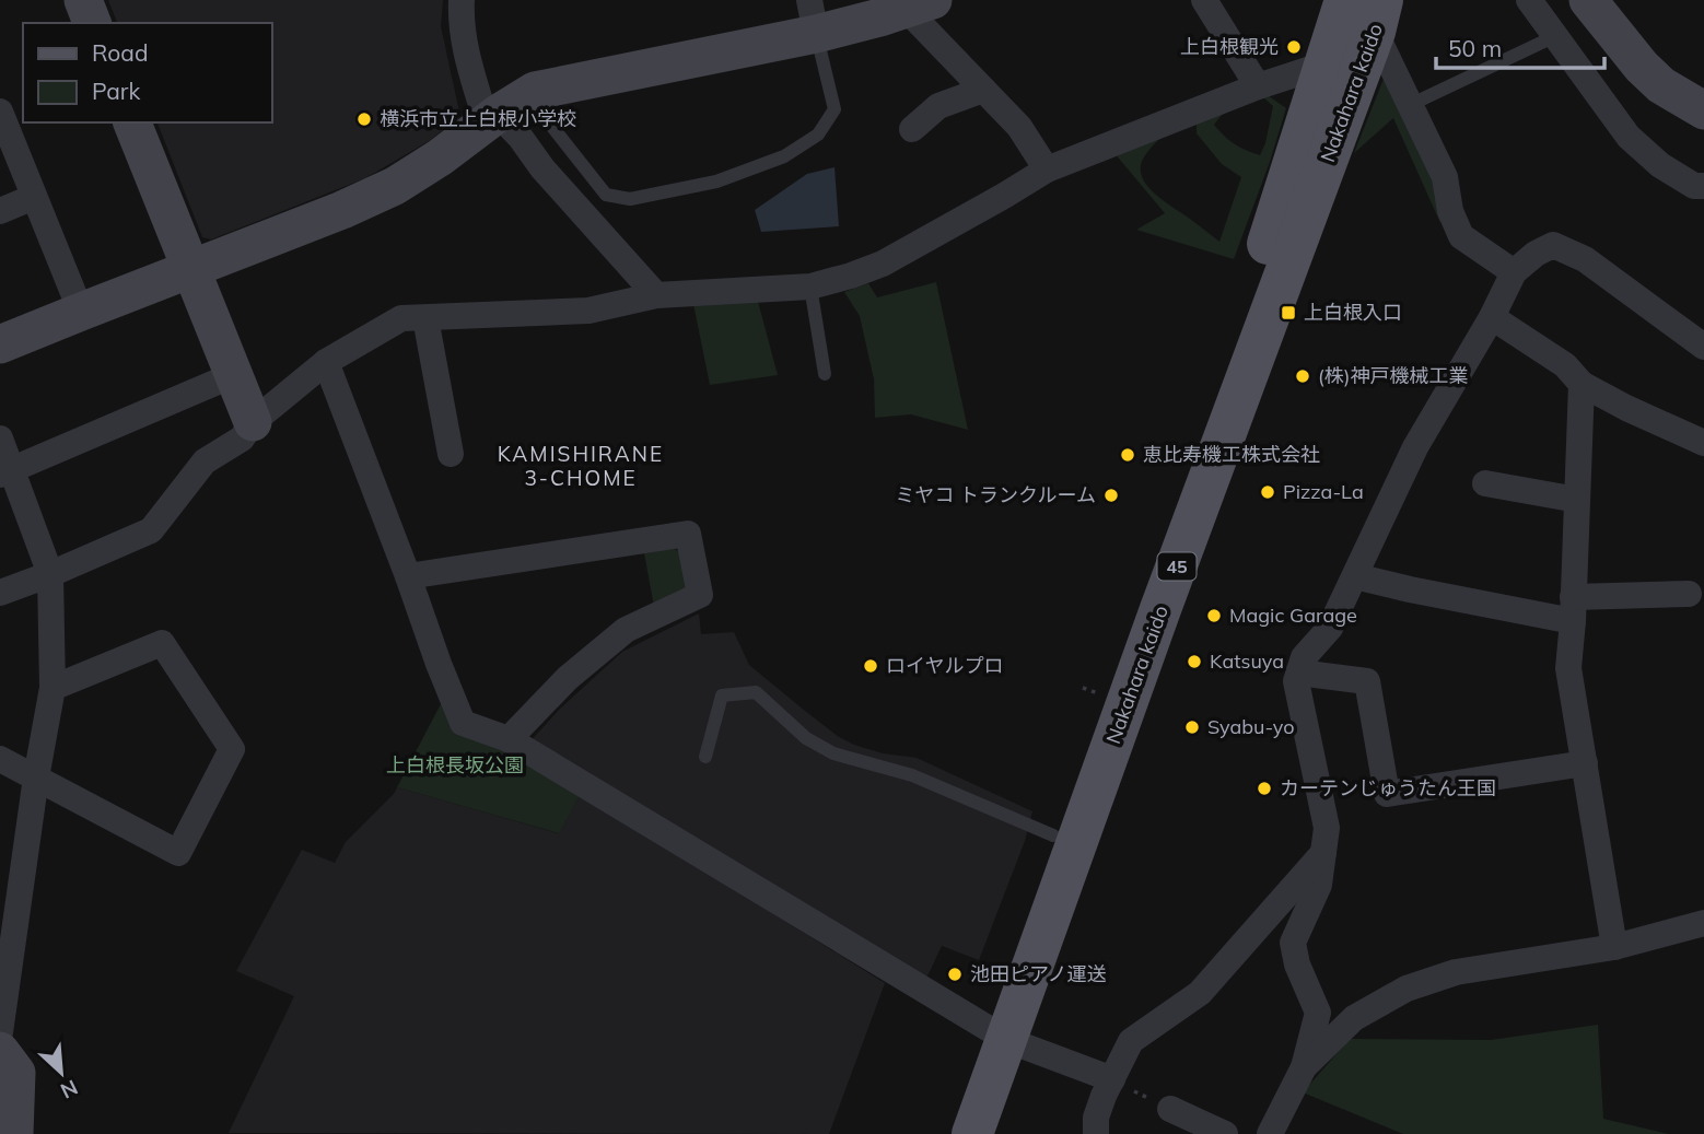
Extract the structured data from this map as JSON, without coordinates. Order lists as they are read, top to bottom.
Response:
{
  "streets": {
    "main road": ["Nakahara kaido", "45"]
  },
  "districts": ["KAMISHIRANE 3-CHOME"],
  "parks": ["上白根長坂公園"],
  "places": {
    "other": [
      "上白根観光",
      "横浜市立上白根小学校",
      "(株)神戸機械工業",
      "恵比寿機工株式会社",
      "Pizza-La",
      "ミヤコ トランクルーム",
      "Magic Garage",
      "Katsuya",
      "ロイヤルプロ",
      "Syabu-yo",
      "カーテンじゅうたん王国",
      "池田ピアノ運送"
    ],
    "transit": ["上白根入口"]
  },
  "legend": ["Road", "Park"],
  "scale_bar": "50 m",
  "north": "bottom right"
}
